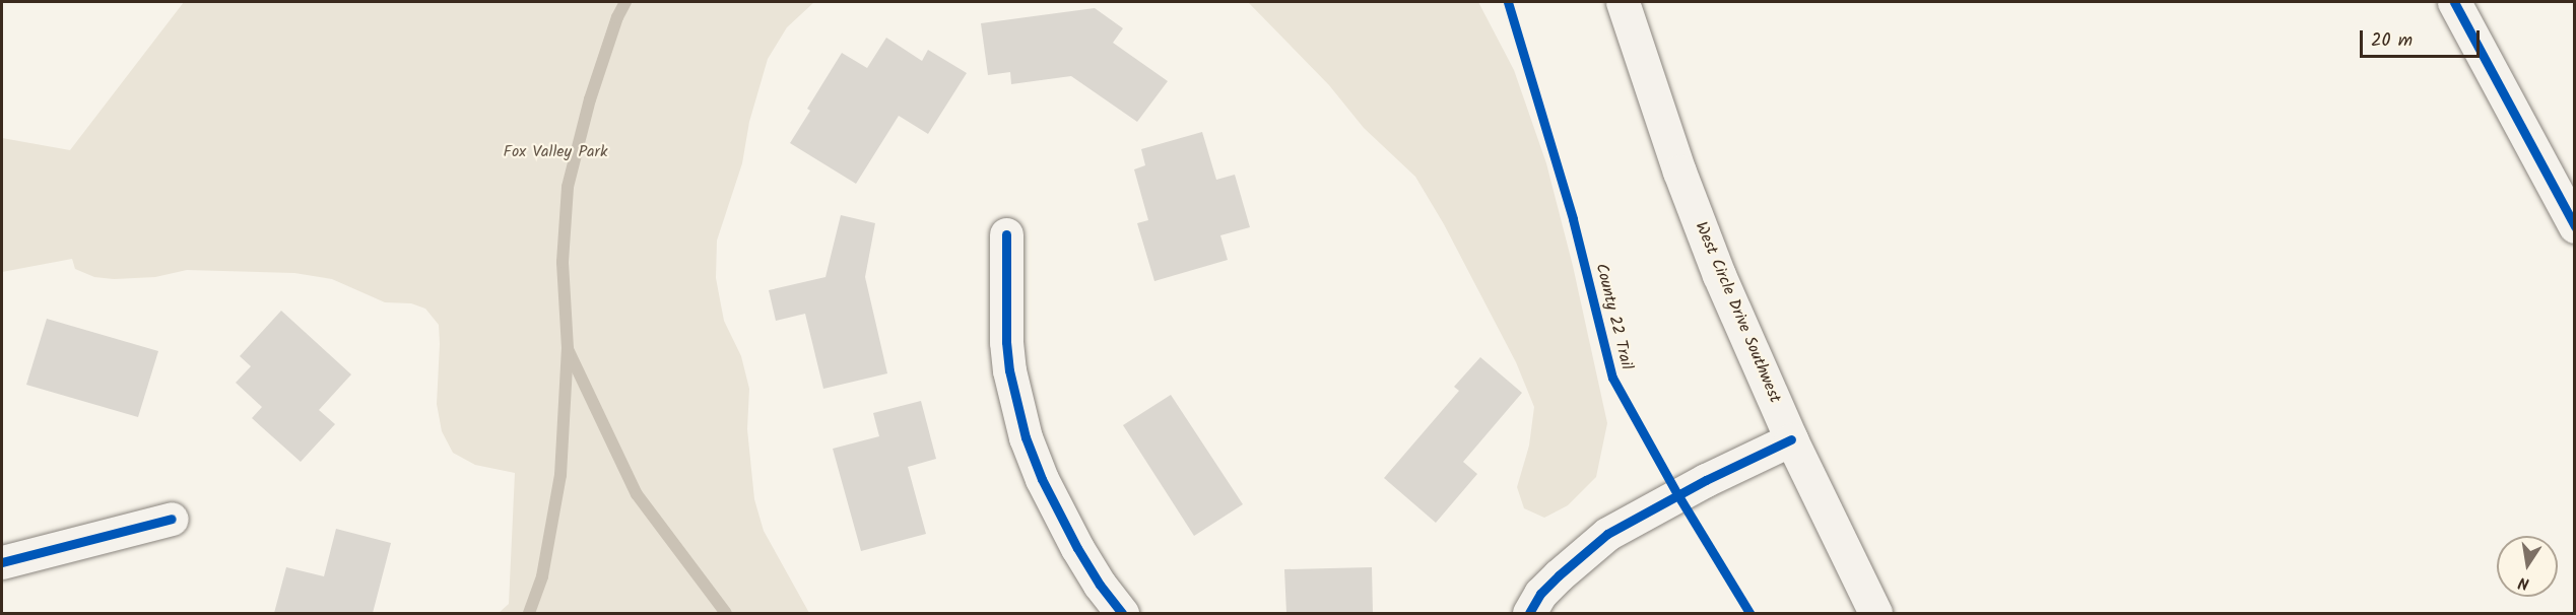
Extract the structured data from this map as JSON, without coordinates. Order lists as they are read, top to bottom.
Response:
{
  "streets": {
    "street": ["West Circle Drive Southwest"],
    "cycle path": ["County 22 Trail"]
  },
  "parks": ["Fox Valley Park"],
  "scale_bar": "20 m",
  "north": "bottom"
}
